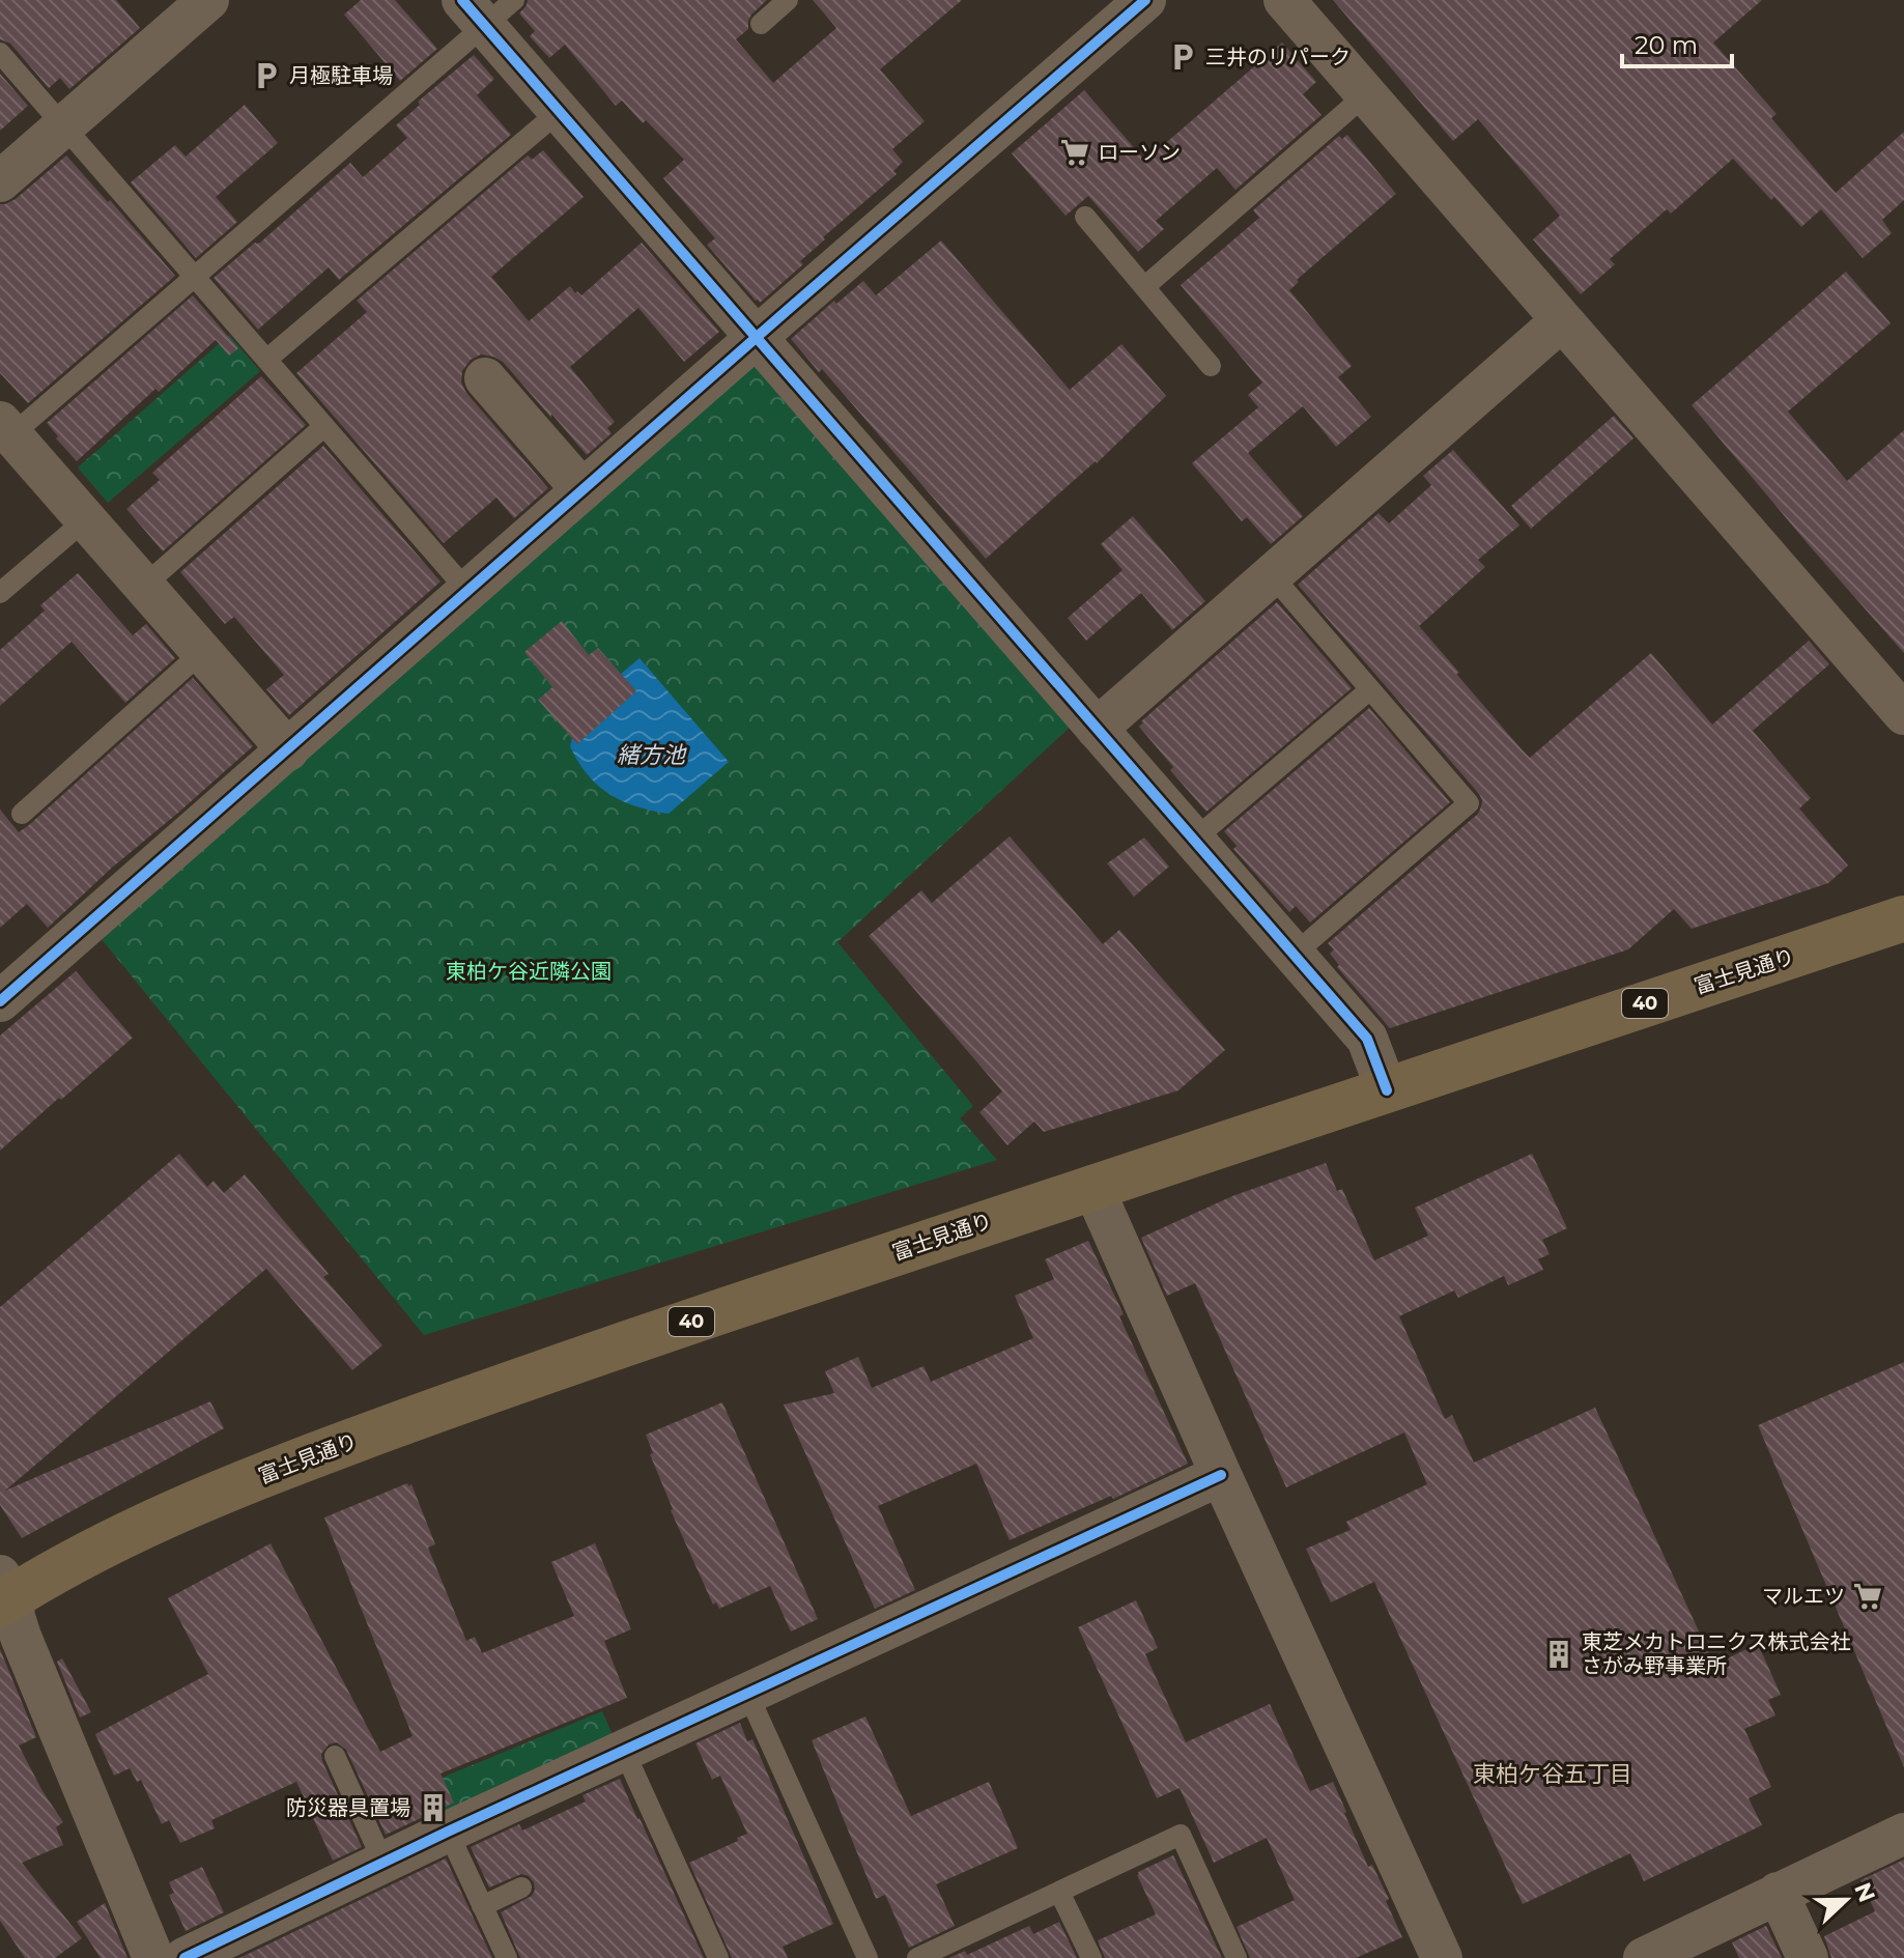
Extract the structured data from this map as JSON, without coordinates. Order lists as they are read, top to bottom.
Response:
{
  "streets": {
    "main road": ["富士見通り", "40"]
  },
  "districts": ["東柏ケ谷五丁目"],
  "water": ["緒方池"],
  "parks": ["東柏ケ谷近隣公園"],
  "places": {
    "parking": ["三井のリパーク", "月極駐車場"],
    "supermarket": ["ローソン", "マルエツ"],
    "building": ["東芝メカトロニクス株式会社 さがみ野事業所", "防災器具置場"]
  },
  "scale_bar": "20 m",
  "north": "right"
}
